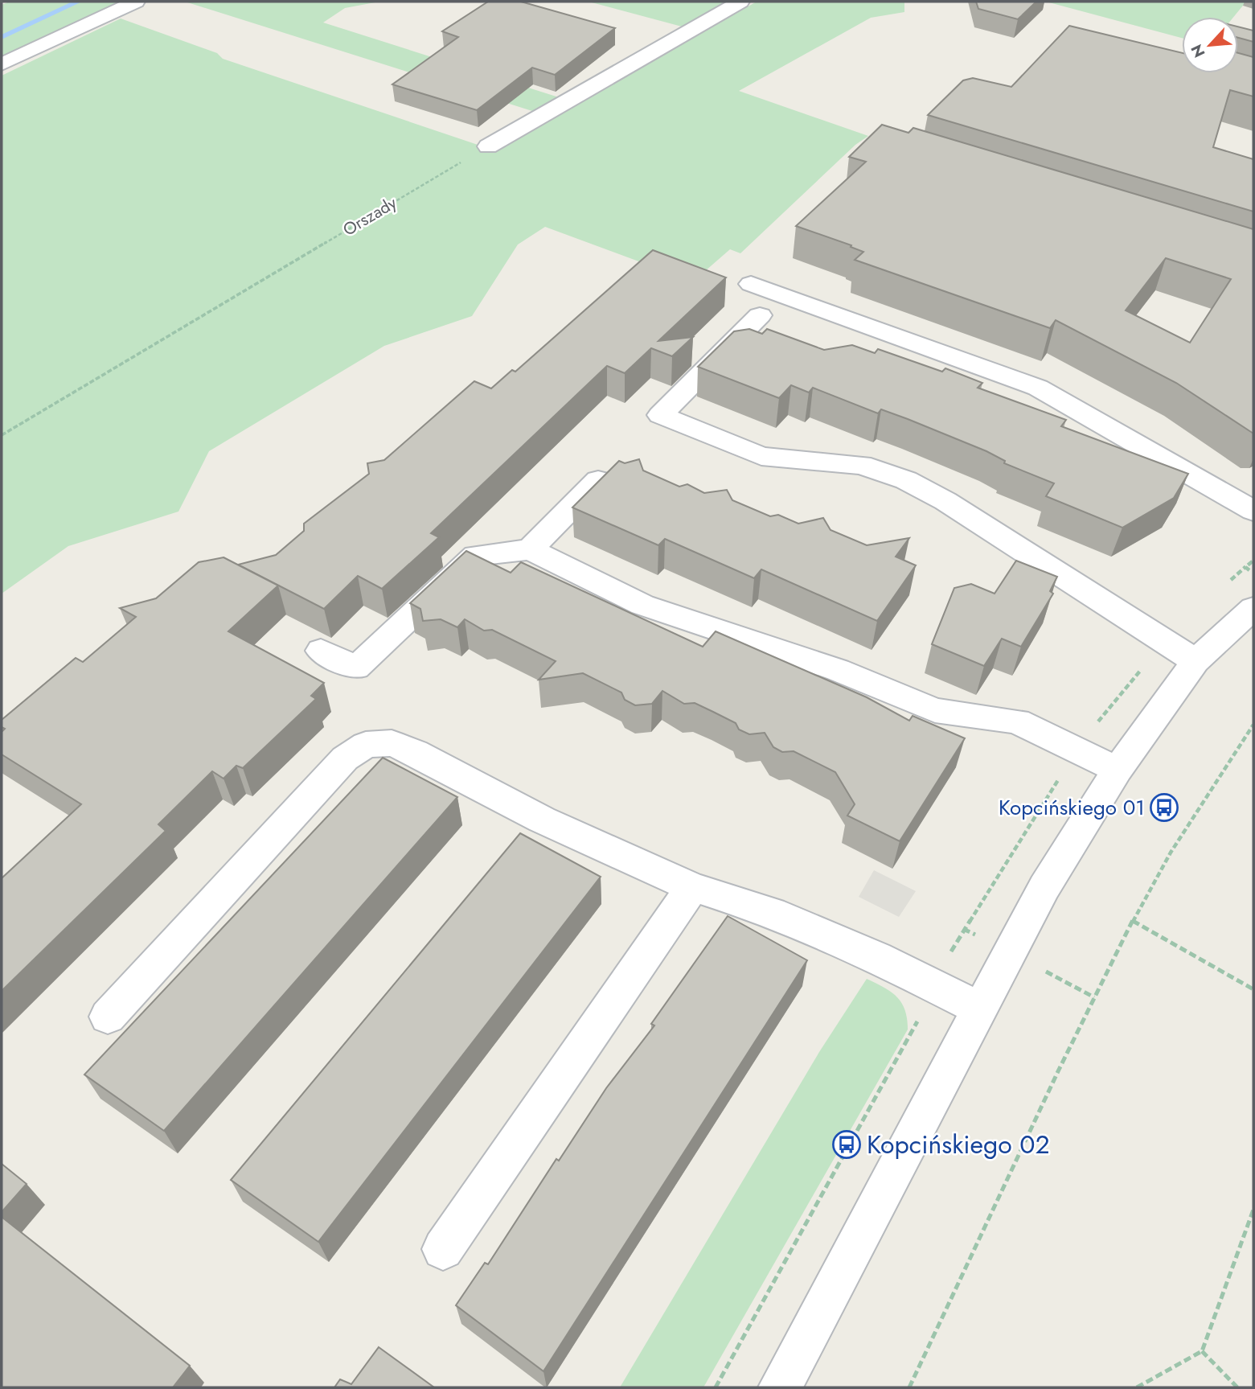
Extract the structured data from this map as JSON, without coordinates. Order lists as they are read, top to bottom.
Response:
{
  "streets": {
    "path": ["Orszady"]
  },
  "places": {
    "bus stop": ["Kopcińskiego 01", "Kopcińskiego 02"]
  },
  "north": "bottom left"
}
